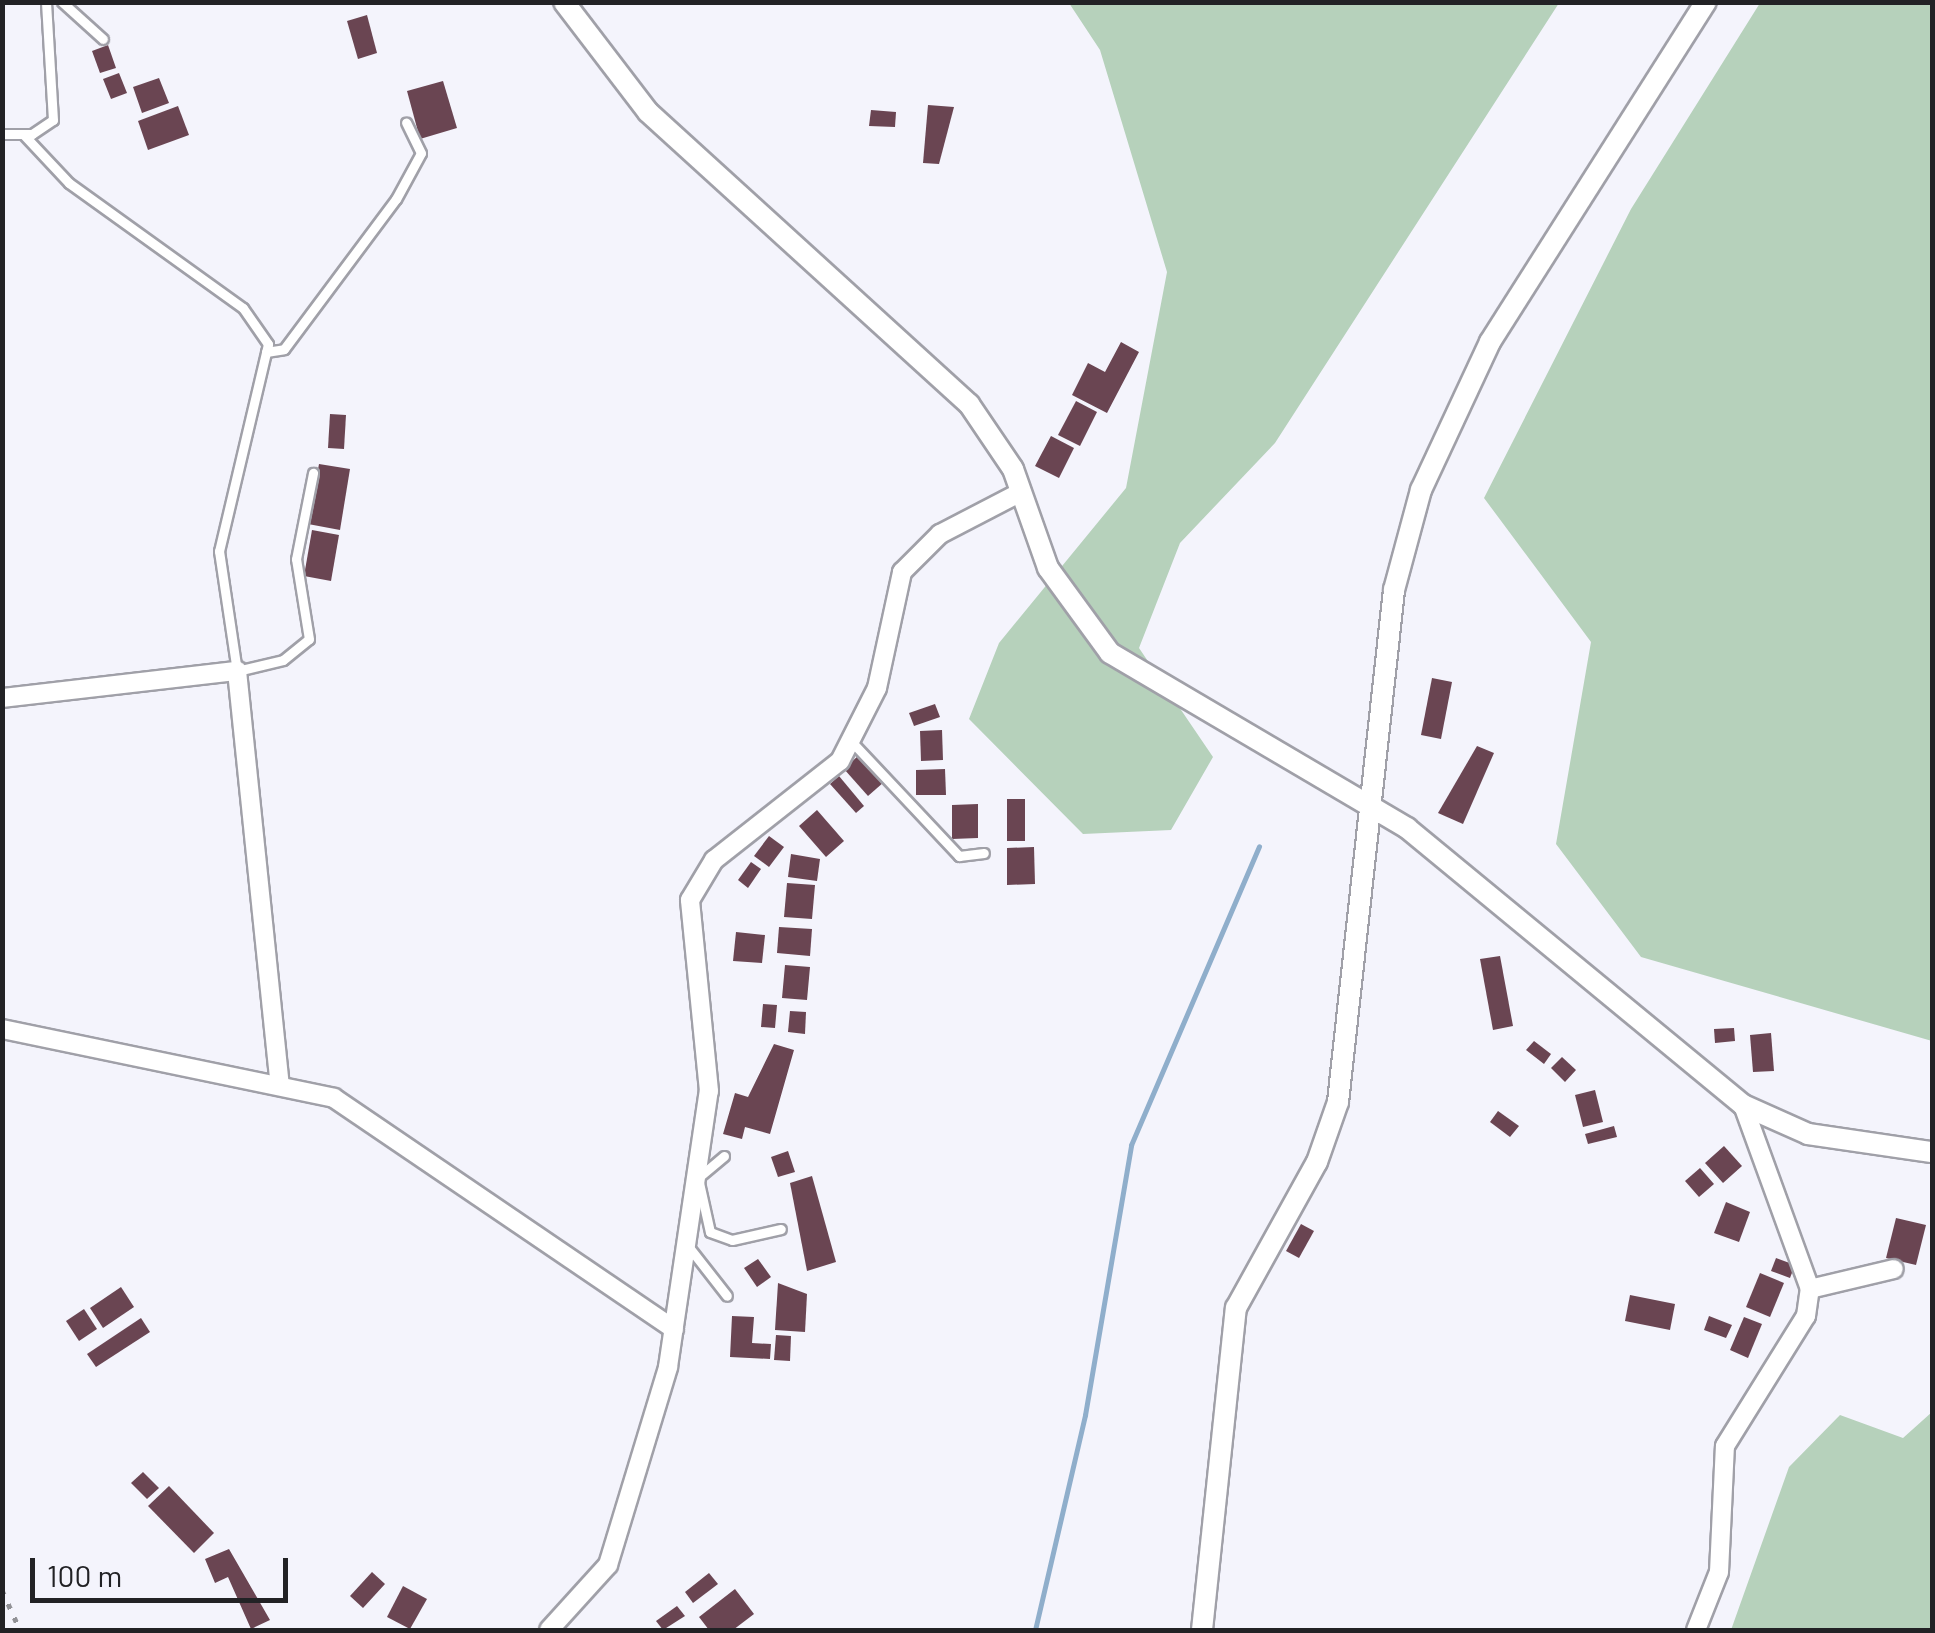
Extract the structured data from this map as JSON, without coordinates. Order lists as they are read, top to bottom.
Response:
{
  "scale_bar": "100 m"
}
